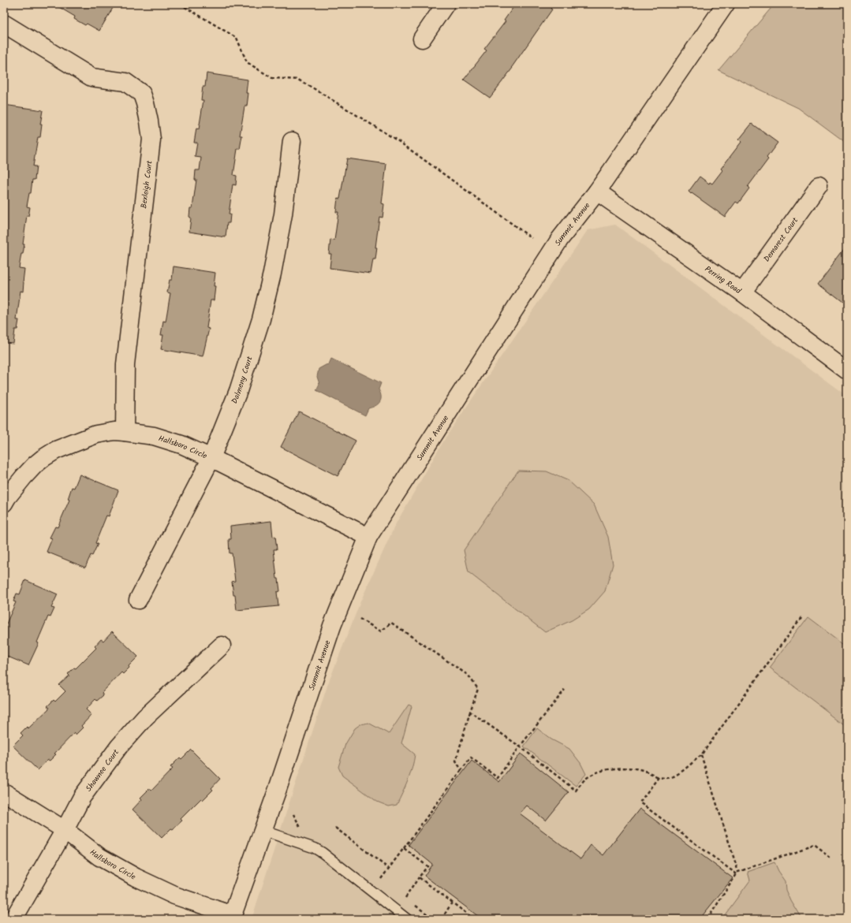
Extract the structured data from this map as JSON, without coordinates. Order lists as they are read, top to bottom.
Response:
{
  "streets": {
    "street": [
      "Bexleigh Court",
      "Summit Avenue",
      "Demarest Court",
      "Perring Road",
      "Dalmeny Court",
      "Hallsboro Circle",
      "Shawnee Court"
    ]
  },
  "crossings": [
    ["Bexleigh Court", "Hallsboro Circle"],
    ["Summit Avenue", "Perring Road"],
    ["Summit Avenue", "Hallsboro Circle"],
    ["Demarest Court", "Perring Road"],
    ["Dalmeny Court", "Hallsboro Circle"],
    ["Hallsboro Circle", "Shawnee Court"]
  ]
}
